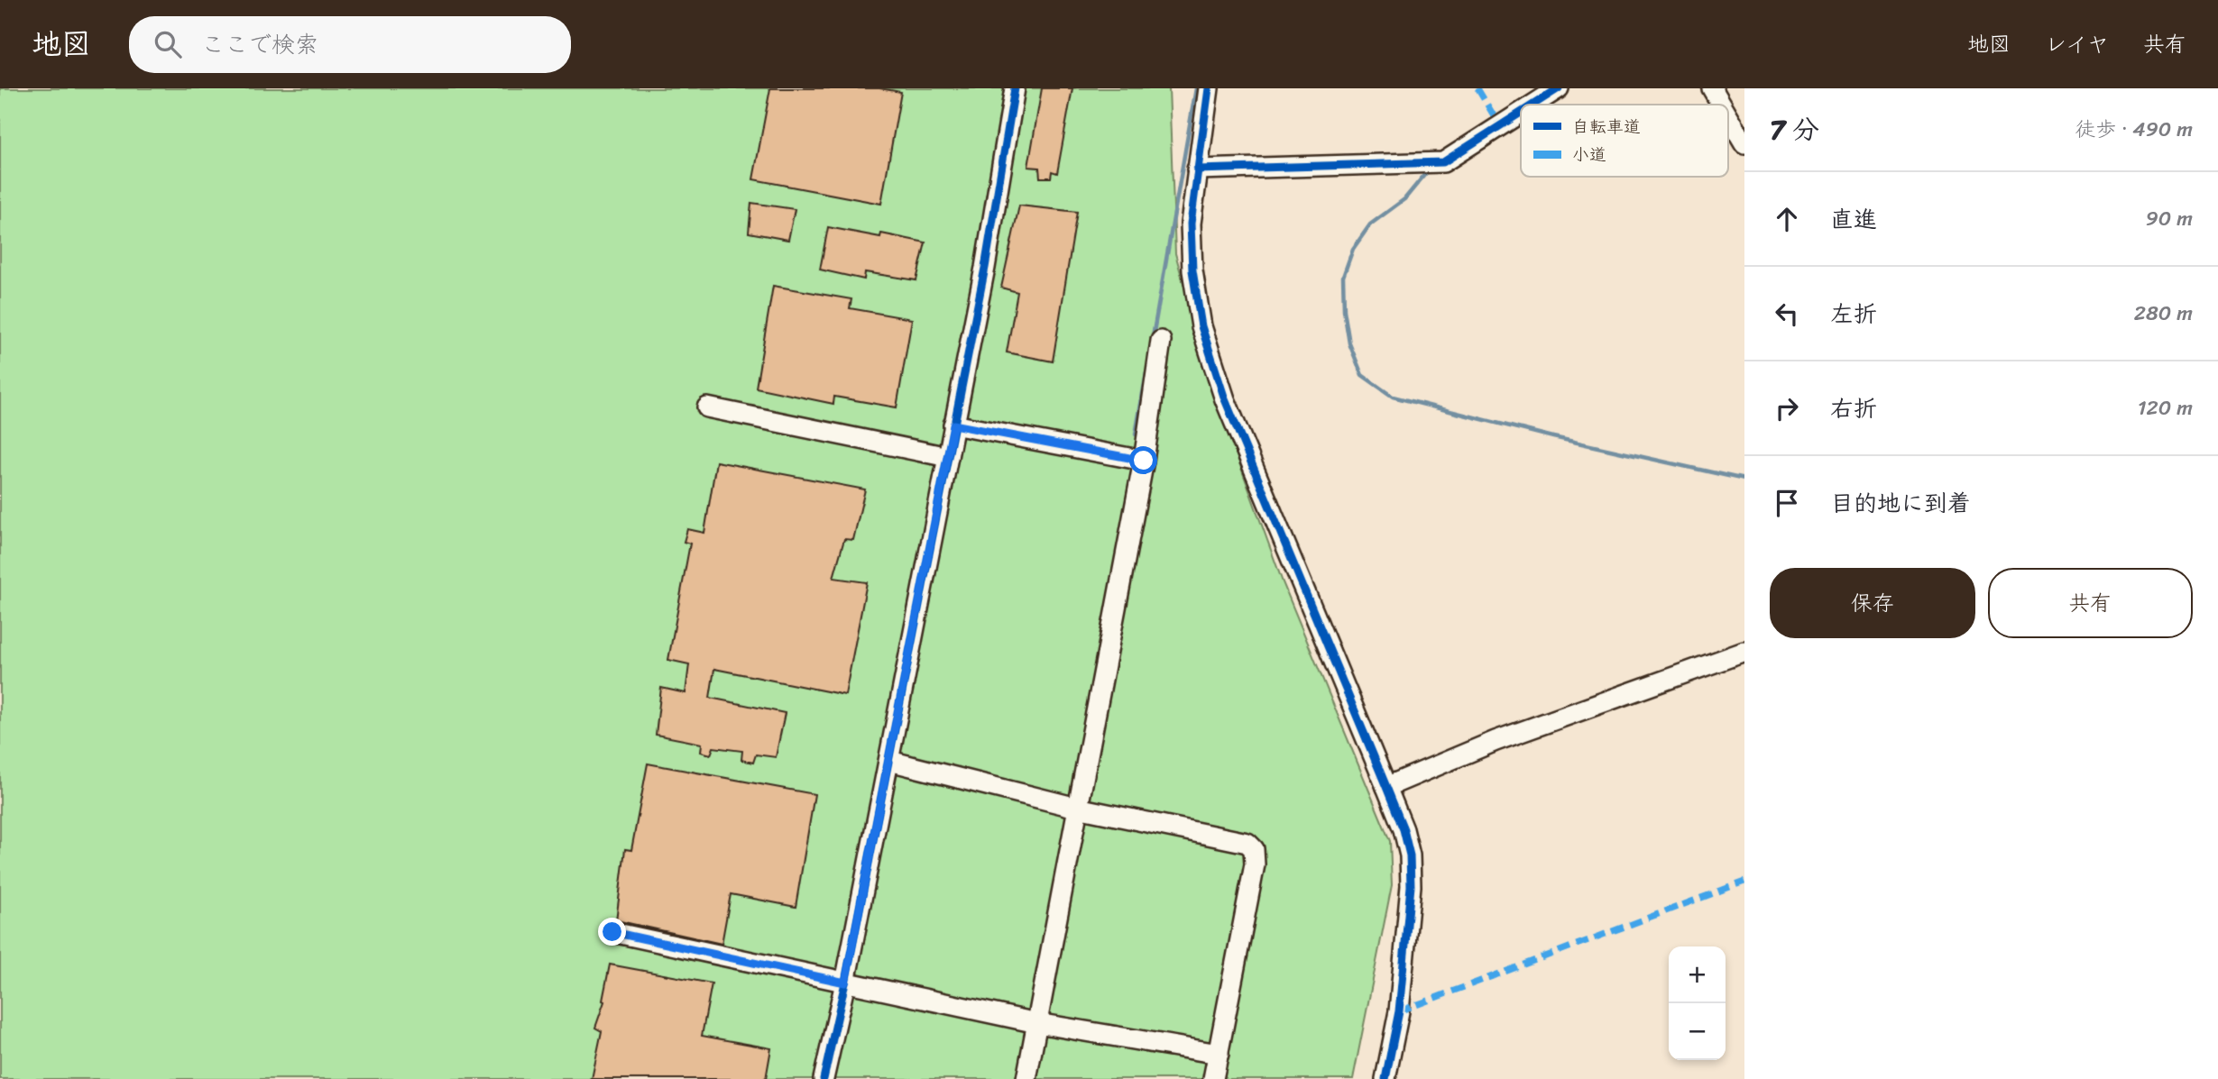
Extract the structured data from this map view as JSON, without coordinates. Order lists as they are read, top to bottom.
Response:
{
  "legend": ["自転車道", "小道"],
  "page": {
    "header": "地図",
    "search": "ここで検索",
    "nav": ["地図", "レイヤ", "共有"],
    "heading": ["7 分", "徒歩 · 490 m"],
    "list": [
      ["直進", "90 m"],
      ["左折", "280 m"],
      ["右折", "120 m"],
      "目的地に到着"
    ],
    "buttons": ["保存", "共有"],
    "map_buttons": ["+", "−"]
  }
}
